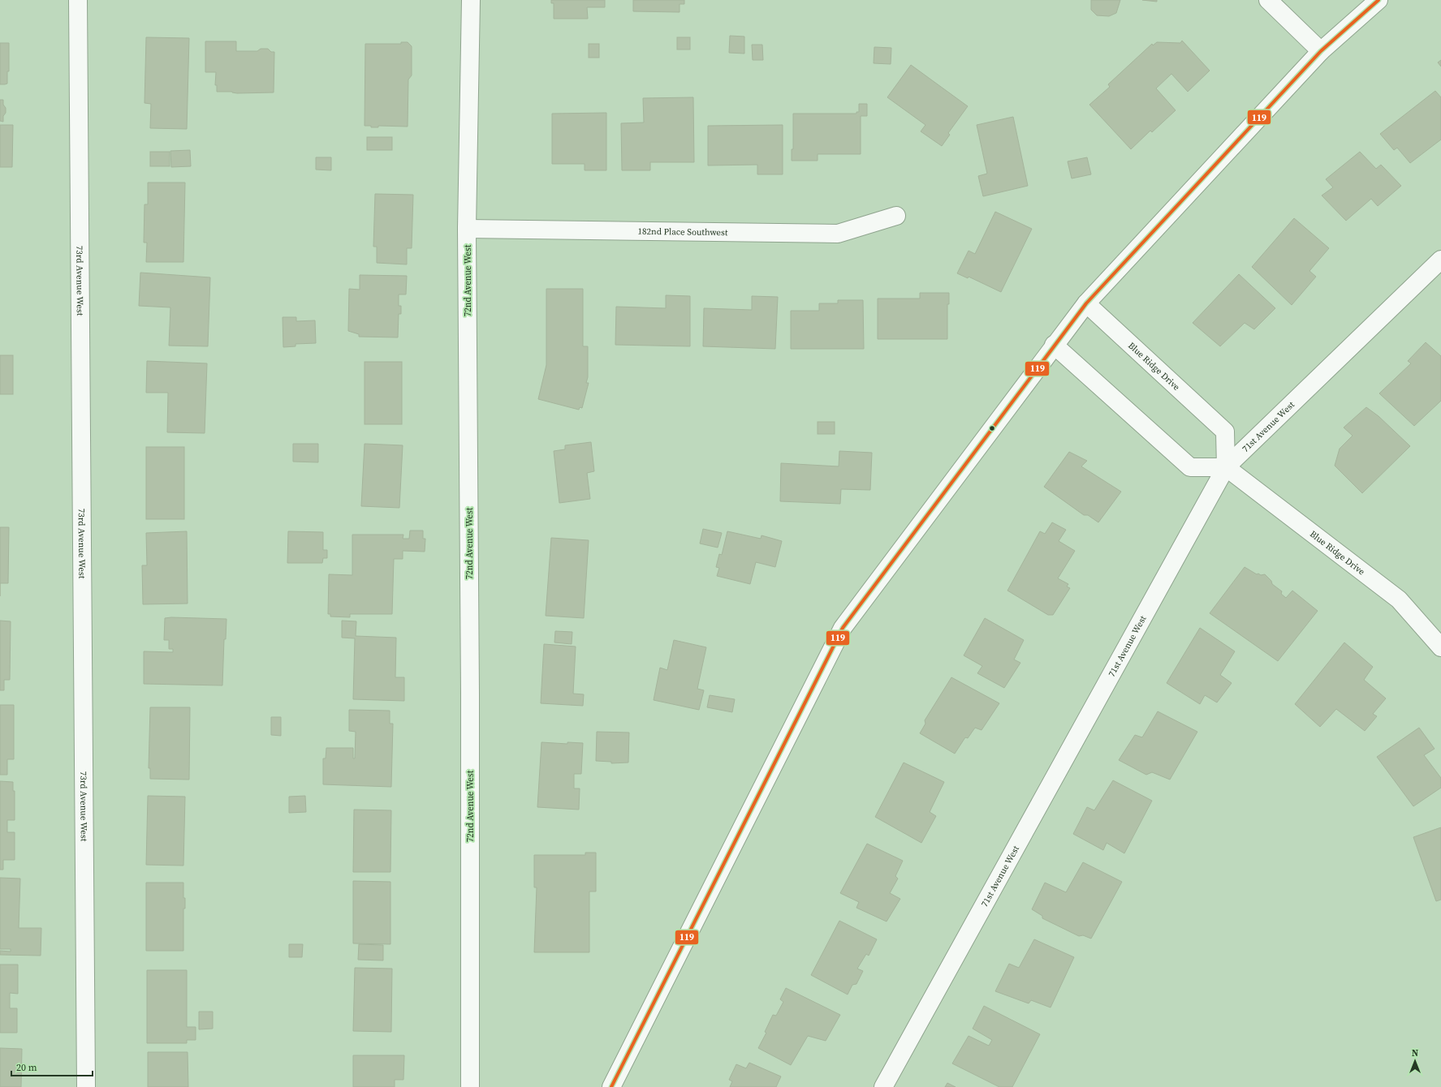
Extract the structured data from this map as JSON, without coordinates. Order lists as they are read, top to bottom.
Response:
{
  "streets": {
    "street": [
      "182nd Place Southwest",
      "73rd Avenue West",
      "72nd Avenue West",
      "Blue Ridge Drive",
      "71st Avenue West"
    ]
  },
  "crossings": [
    ["182nd Place Southwest", "72nd Avenue West"],
    ["Blue Ridge Drive", "71st Avenue West"]
  ],
  "lines": ["transit line 119"],
  "scale_bar": "20 m",
  "north": "top"
}
